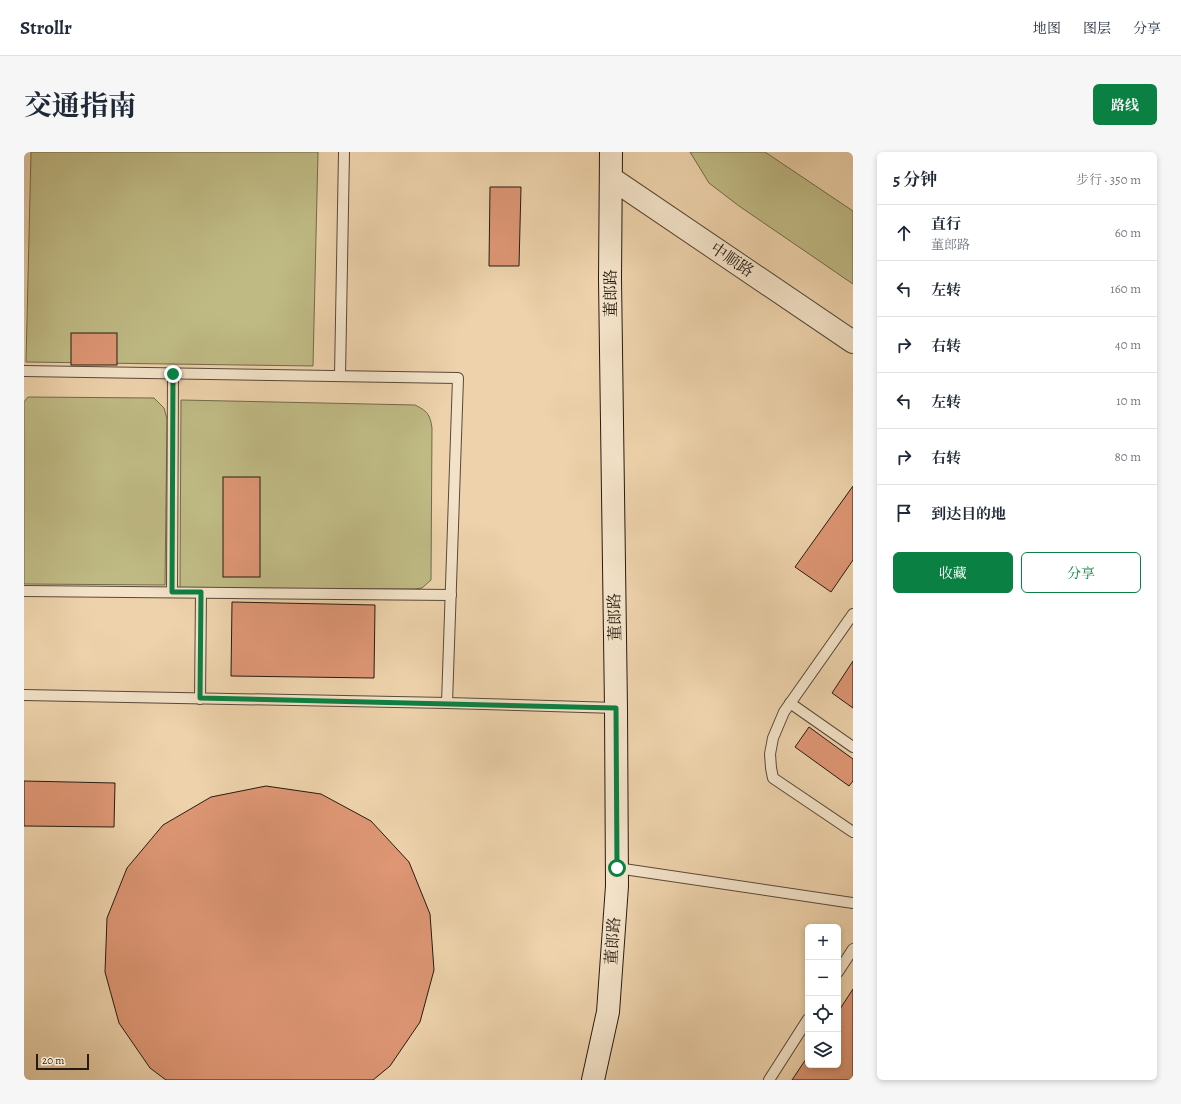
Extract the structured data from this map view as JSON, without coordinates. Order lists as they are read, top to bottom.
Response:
{
  "streets": {
    "main road": ["中顺路", "董郎路"]
  },
  "crossings": [
    ["中顺路", "董郎路"]
  ],
  "scale_bar": "20 m",
  "page": {
    "header": "Strollr",
    "nav": ["地图", "图层", "分享"],
    "title": "交通指南",
    "buttons": [
      "路线",
      ["收藏", "分享"]
    ],
    "heading": ["5 分钟", "步行 · 350 m"],
    "list": [
      ["直行", "董郎路", "60 m"],
      ["左转", "160 m"],
      ["右转", "40 m"],
      ["左转", "10 m"],
      ["右转", "80 m"],
      "到达目的地"
    ],
    "map_buttons": ["+", "−"],
    "scale": "20 m"
  }
}
